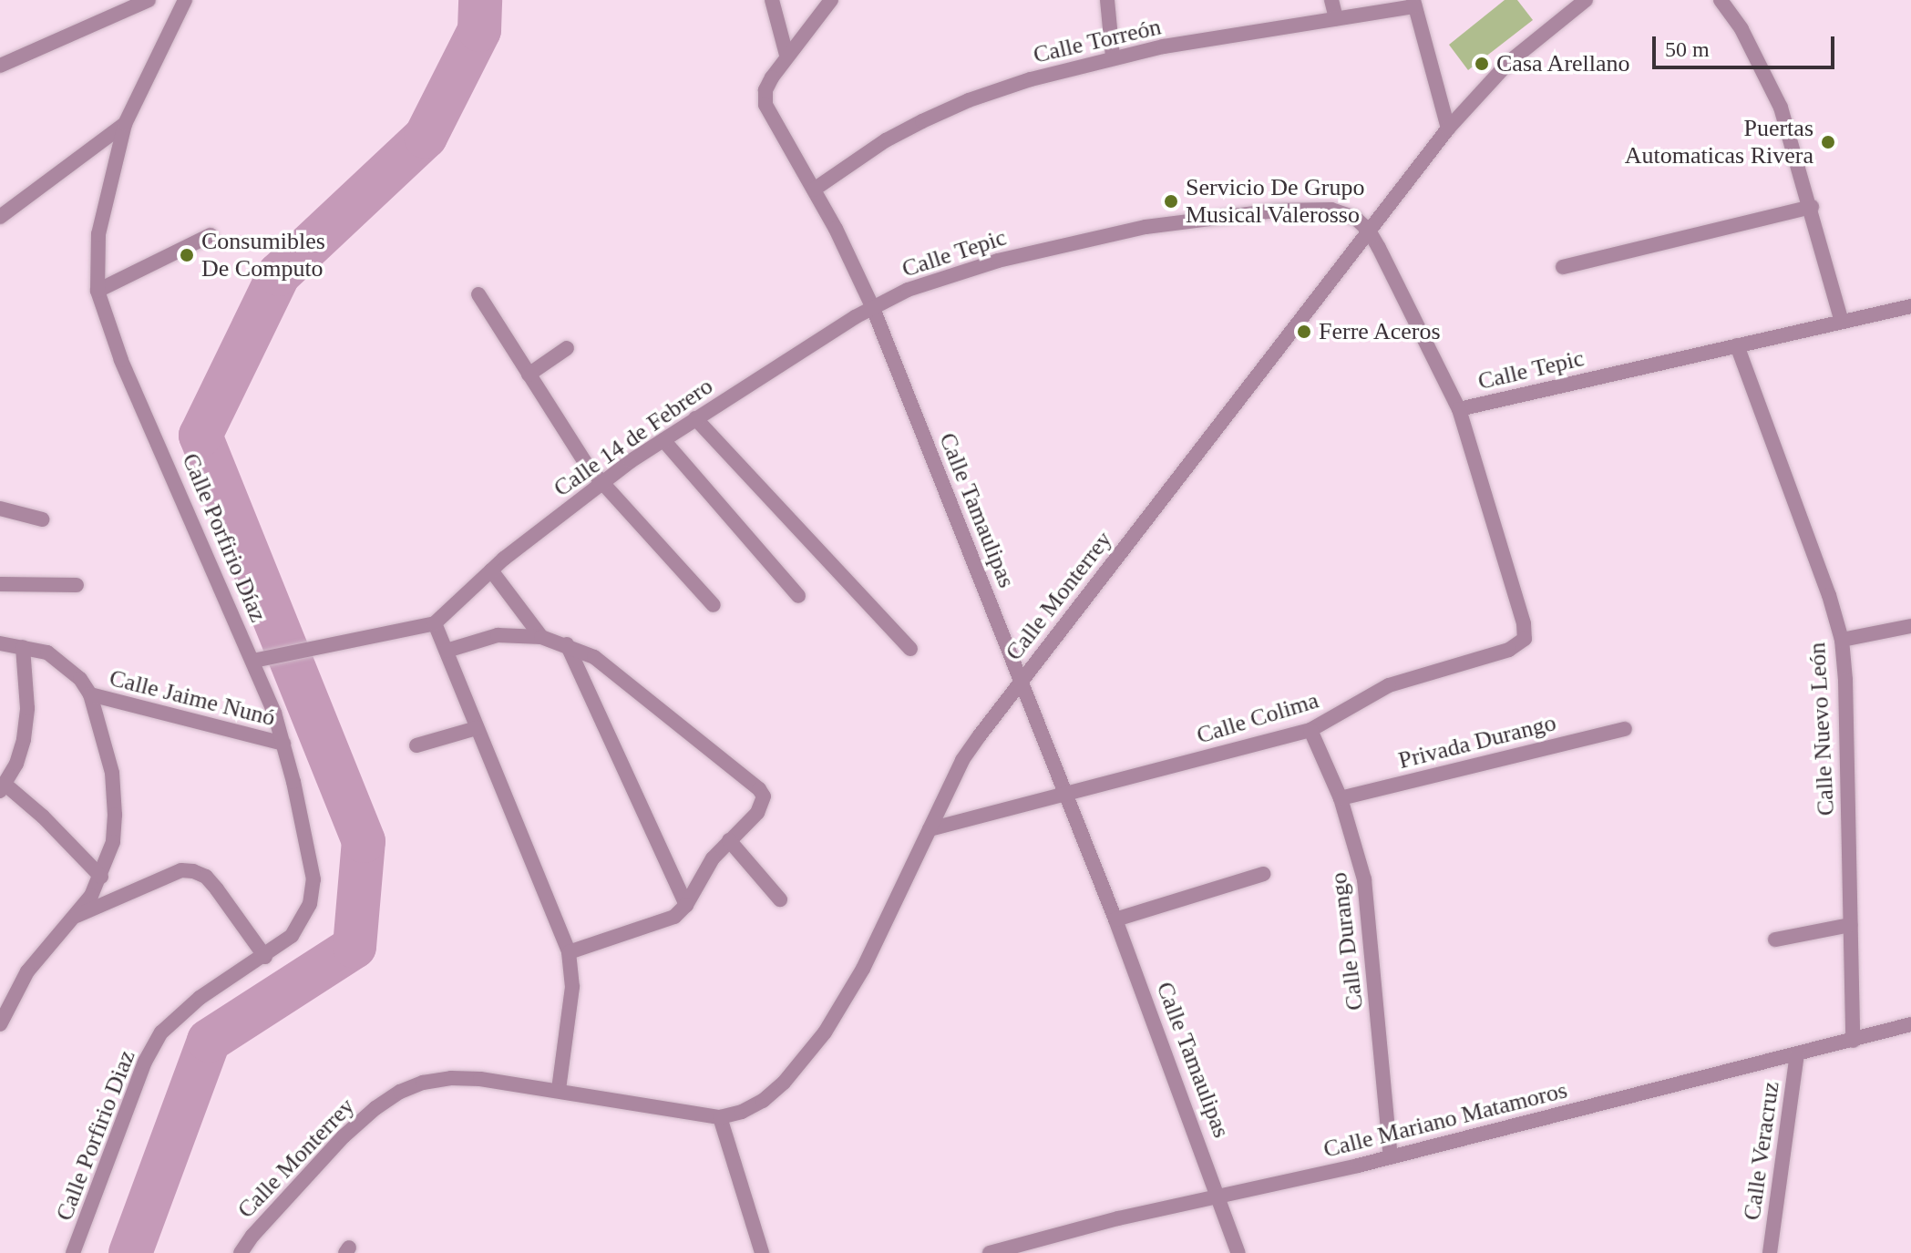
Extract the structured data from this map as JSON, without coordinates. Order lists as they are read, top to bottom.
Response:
{
  "streets": {
    "street": [
      "Calle Torreón",
      "Calle Tepic",
      "Calle 14 de Febrero",
      "Calle Tamaulipas",
      "Calle Porfirio Díaz",
      "Calle Monterrey",
      "Calle Jaime Nunó",
      "Calle Colima",
      "Calle Nuevo León",
      "Privada Durango",
      "Calle Durango",
      "Calle Mariano Matamoros",
      "Calle Porfirio Diaz",
      "Calle Veracruz"
    ]
  },
  "crossings": [
    ["Calle Torreón", "Calle Tamaulipas"],
    ["Calle Tepic", "Calle 14 de Febrero"],
    ["Calle Tepic", "Calle Tamaulipas"],
    ["Calle Tepic", "Calle Monterrey"],
    ["Calle Tepic", "Calle Colima"],
    ["Calle Tepic", "Calle Nuevo León"],
    ["Calle 14 de Febrero", "Calle Tamaulipas"],
    ["Calle Tamaulipas", "Calle Monterrey"],
    ["Calle Tamaulipas", "Calle Colima"],
    ["Calle Tamaulipas", "Calle Mariano Matamoros"],
    ["Calle Porfirio Díaz", "Calle Jaime Nunó"],
    ["Calle Porfirio Díaz", "Calle Porfirio Diaz"],
    ["Calle Monterrey", "Calle Colima"],
    ["Calle Colima", "Calle Durango"],
    ["Calle Nuevo León", "Calle Mariano Matamoros"],
    ["Privada Durango", "Calle Durango"],
    ["Calle Durango", "Calle Mariano Matamoros"],
    ["Calle Mariano Matamoros", "Calle Veracruz"]
  ],
  "places": [
    "Casa Arellano",
    "Puertas Automaticas Rivera",
    "Servicio De Grupo Musical Valerosso",
    "Consumibles De Computo",
    "Ferre Aceros"
  ],
  "scale_bar": "50 m"
}
